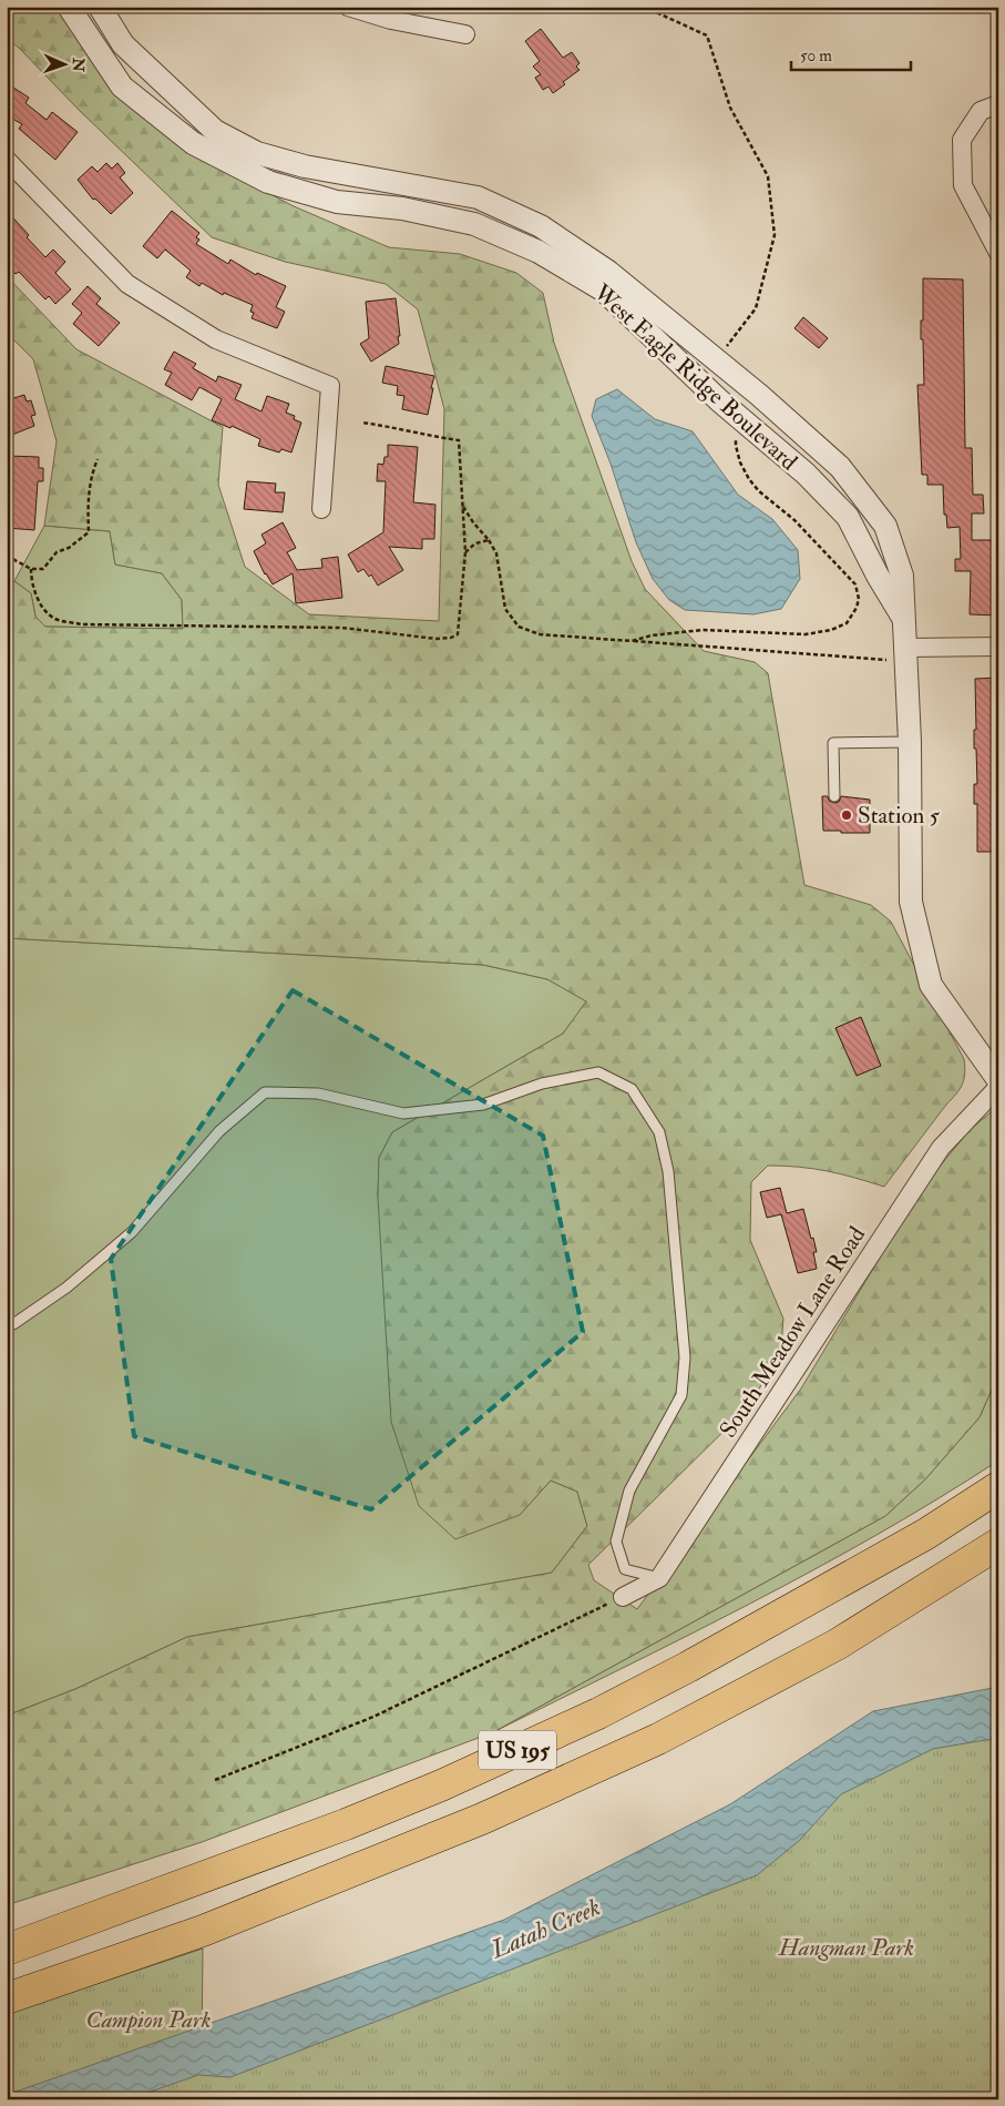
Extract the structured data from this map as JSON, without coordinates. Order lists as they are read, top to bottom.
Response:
{
  "streets": {
    "highway": ["US 195"],
    "street": ["West Eagle Ridge Boulevard", "South Meadow Lane Road"]
  },
  "water": ["Latah Creek"],
  "parks": ["Hangman Park", "Campion Park"],
  "places": ["Station 5"],
  "scale_bar": "50 m",
  "north": "right"
}
